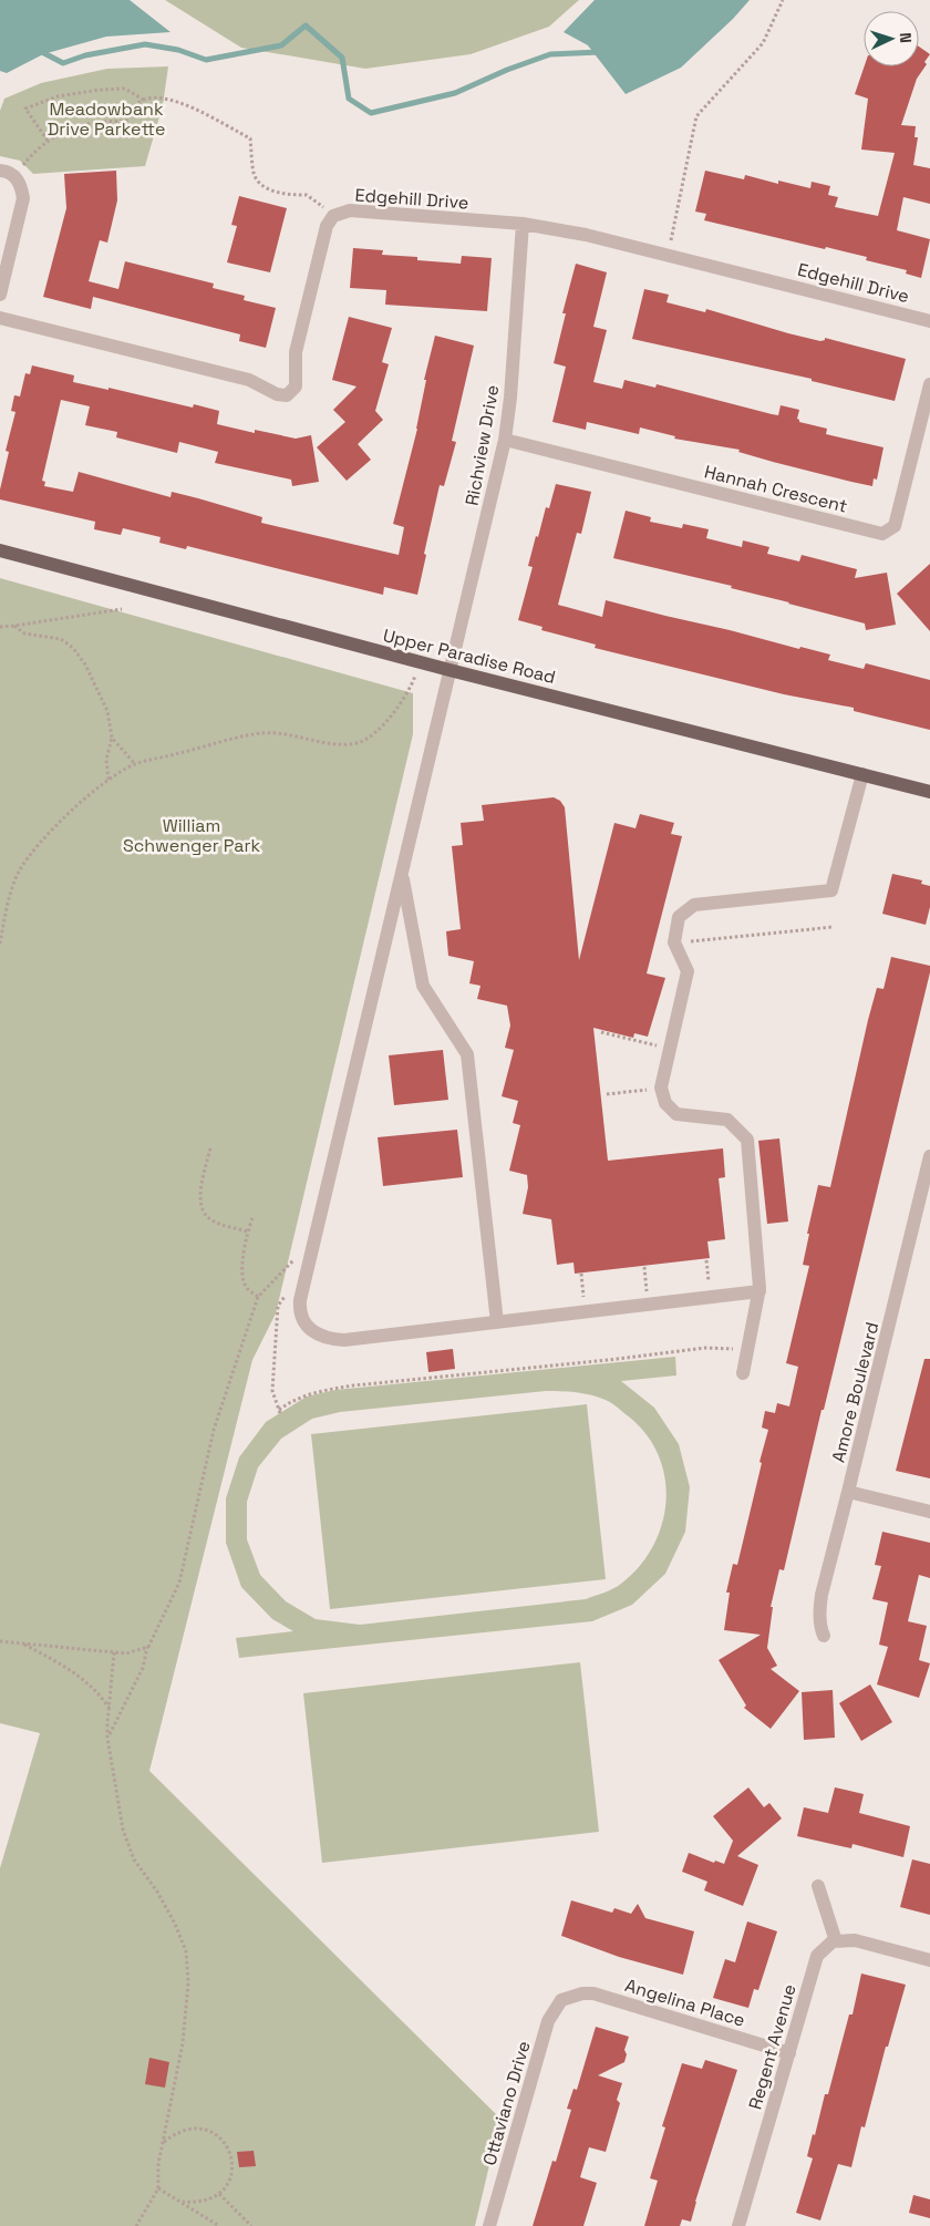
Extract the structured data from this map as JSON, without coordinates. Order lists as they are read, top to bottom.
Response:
{
  "streets": {
    "main road": ["Upper Paradise Road"],
    "street": [
      "Edgehill Drive",
      "Richview Drive",
      "Hannah Crescent",
      "Amore Boulevard",
      "Angelina Place",
      "Regent Avenue",
      "Ottaviano Drive"
    ]
  },
  "crossings": [
    ["Edgehill Drive", "Richview Drive"],
    ["Richview Drive", "Hannah Crescent"],
    ["Richview Drive", "Upper Paradise Road"],
    ["Angelina Place", "Regent Avenue"],
    ["Angelina Place", "Ottaviano Drive"]
  ],
  "parks": ["Meadowbank Drive Parkette", "William Schwenger Park"],
  "north": "right"
}
